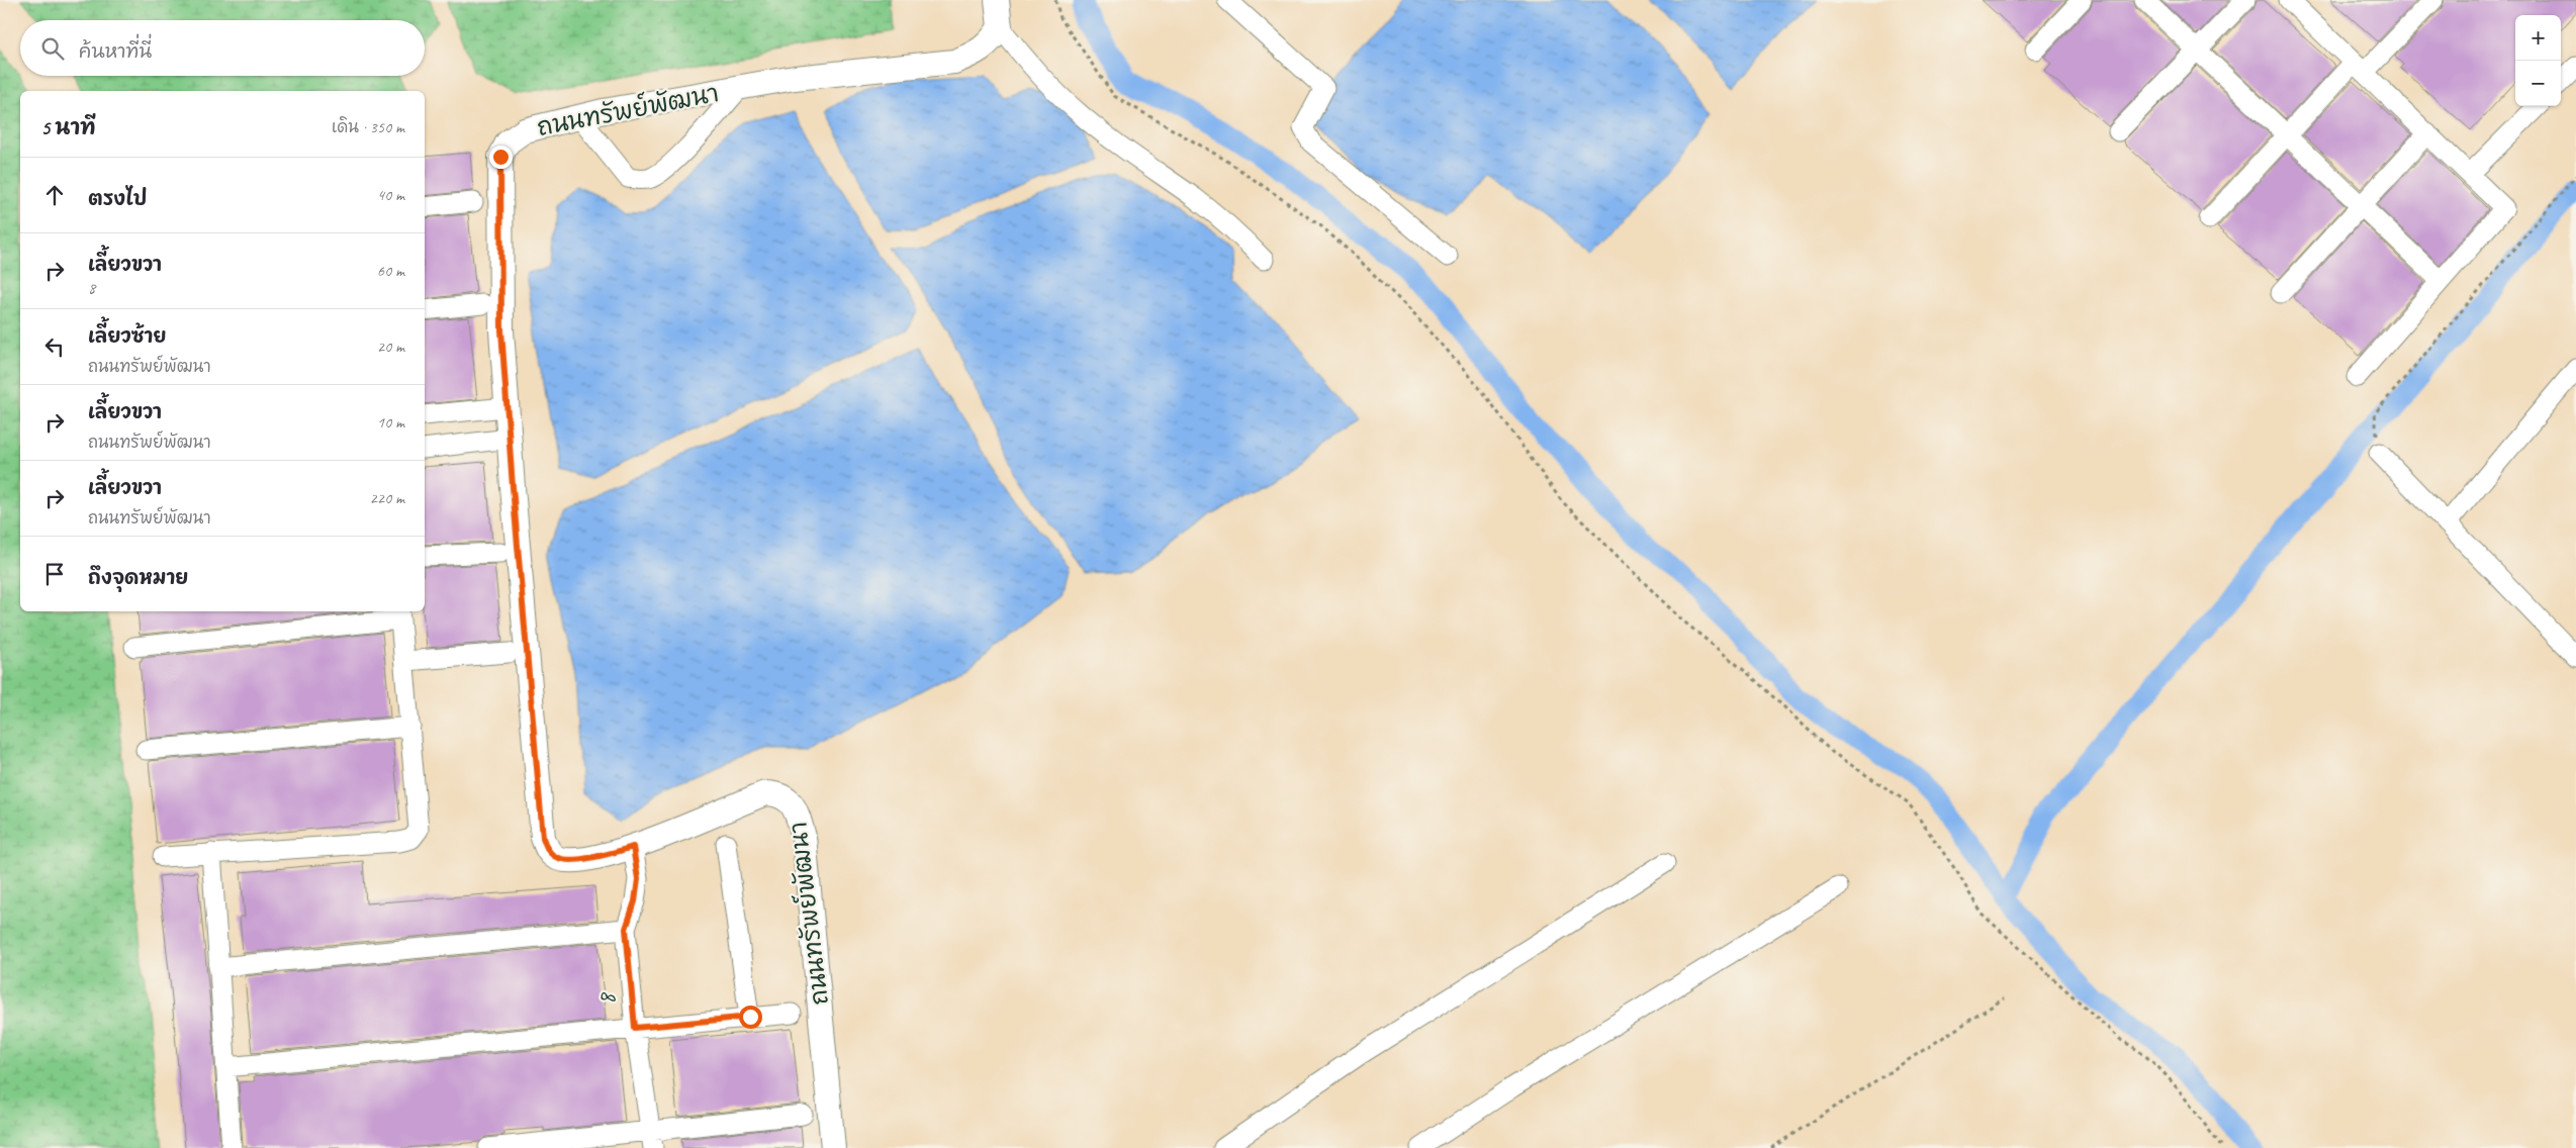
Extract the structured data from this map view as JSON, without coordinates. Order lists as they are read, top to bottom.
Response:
{
  "streets": {
    "street": ["ถนนทรัพย์พัฒนา", "8"]
  },
  "crossings": [
    ["ถนนทรัพย์พัฒนา", "8"]
  ],
  "page": {
    "map_buttons": ["+", "−"],
    "search": "ค้นหาที่นี่",
    "heading": ["5 นาที", "เดิน · 350 m"],
    "list": [
      ["ตรงไป", "40 m"],
      ["เลี้ยวขวา", "8", "60 m"],
      ["เลี้ยวซ้าย", "ถนนทรัพย์พัฒนา", "20 m"],
      ["เลี้ยวขวา", "ถนนทรัพย์พัฒนา", "10 m"],
      ["เลี้ยวขวา", "ถนนทรัพย์พัฒนา", "220 m"],
      "ถึงจุดหมาย"
    ]
  }
}
